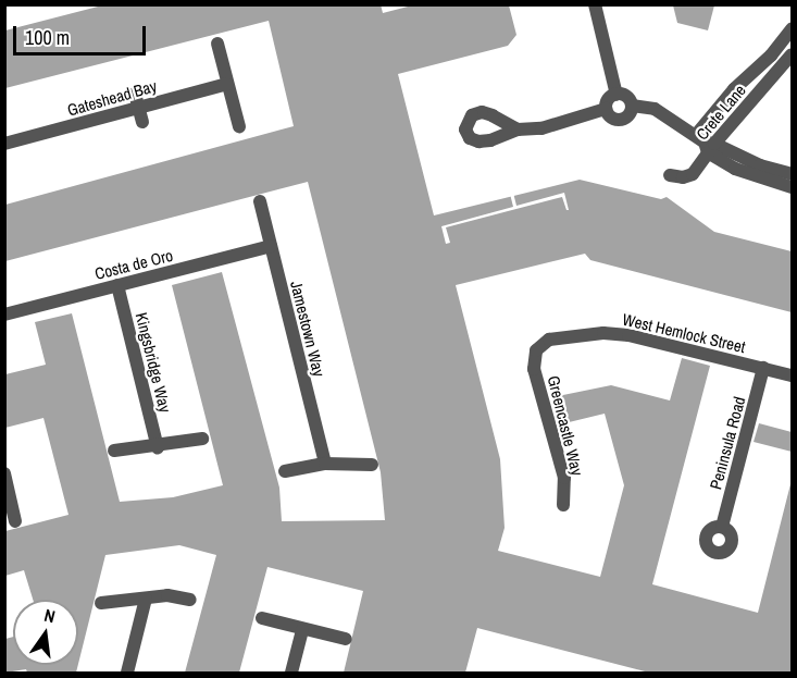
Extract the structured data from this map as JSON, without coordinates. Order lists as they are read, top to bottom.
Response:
{
  "streets": {
    "street": [
      "Gateshead Bay",
      "Crete Lane",
      "Costa de Oro",
      "Jamestown Way",
      "West Hemlock Street",
      "Kingsbridge Way",
      "Greencastle Way",
      "Peninsula Road"
    ]
  },
  "crossings": [
    ["Costa de Oro", "Jamestown Way"],
    ["Costa de Oro", "Kingsbridge Way"],
    ["West Hemlock Street", "Greencastle Way"],
    ["West Hemlock Street", "Peninsula Road"]
  ],
  "scale_bar": "100 m",
  "north": "top"
}
